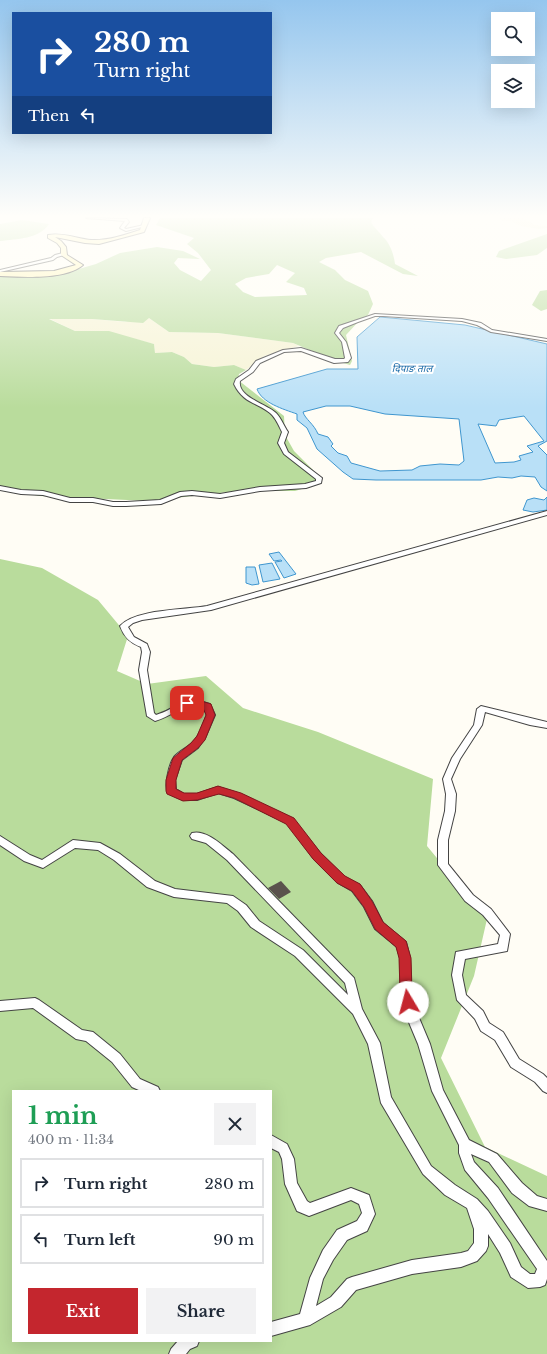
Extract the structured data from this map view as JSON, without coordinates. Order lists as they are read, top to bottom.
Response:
{
  "water": ["दिपाङ ताल"],
  "page": {
    "turn": ["280 m", "Turn right"],
    "then": "Then",
    "heading": ["1 min", "400 m · 11:34"],
    "list": [
      {
        "name": "Turn right",
        "value": "280 m"
      },
      {
        "name": "Turn left",
        "value": "90 m"
      }
    ],
    "buttons": ["Exit", "Share"]
  }
}
